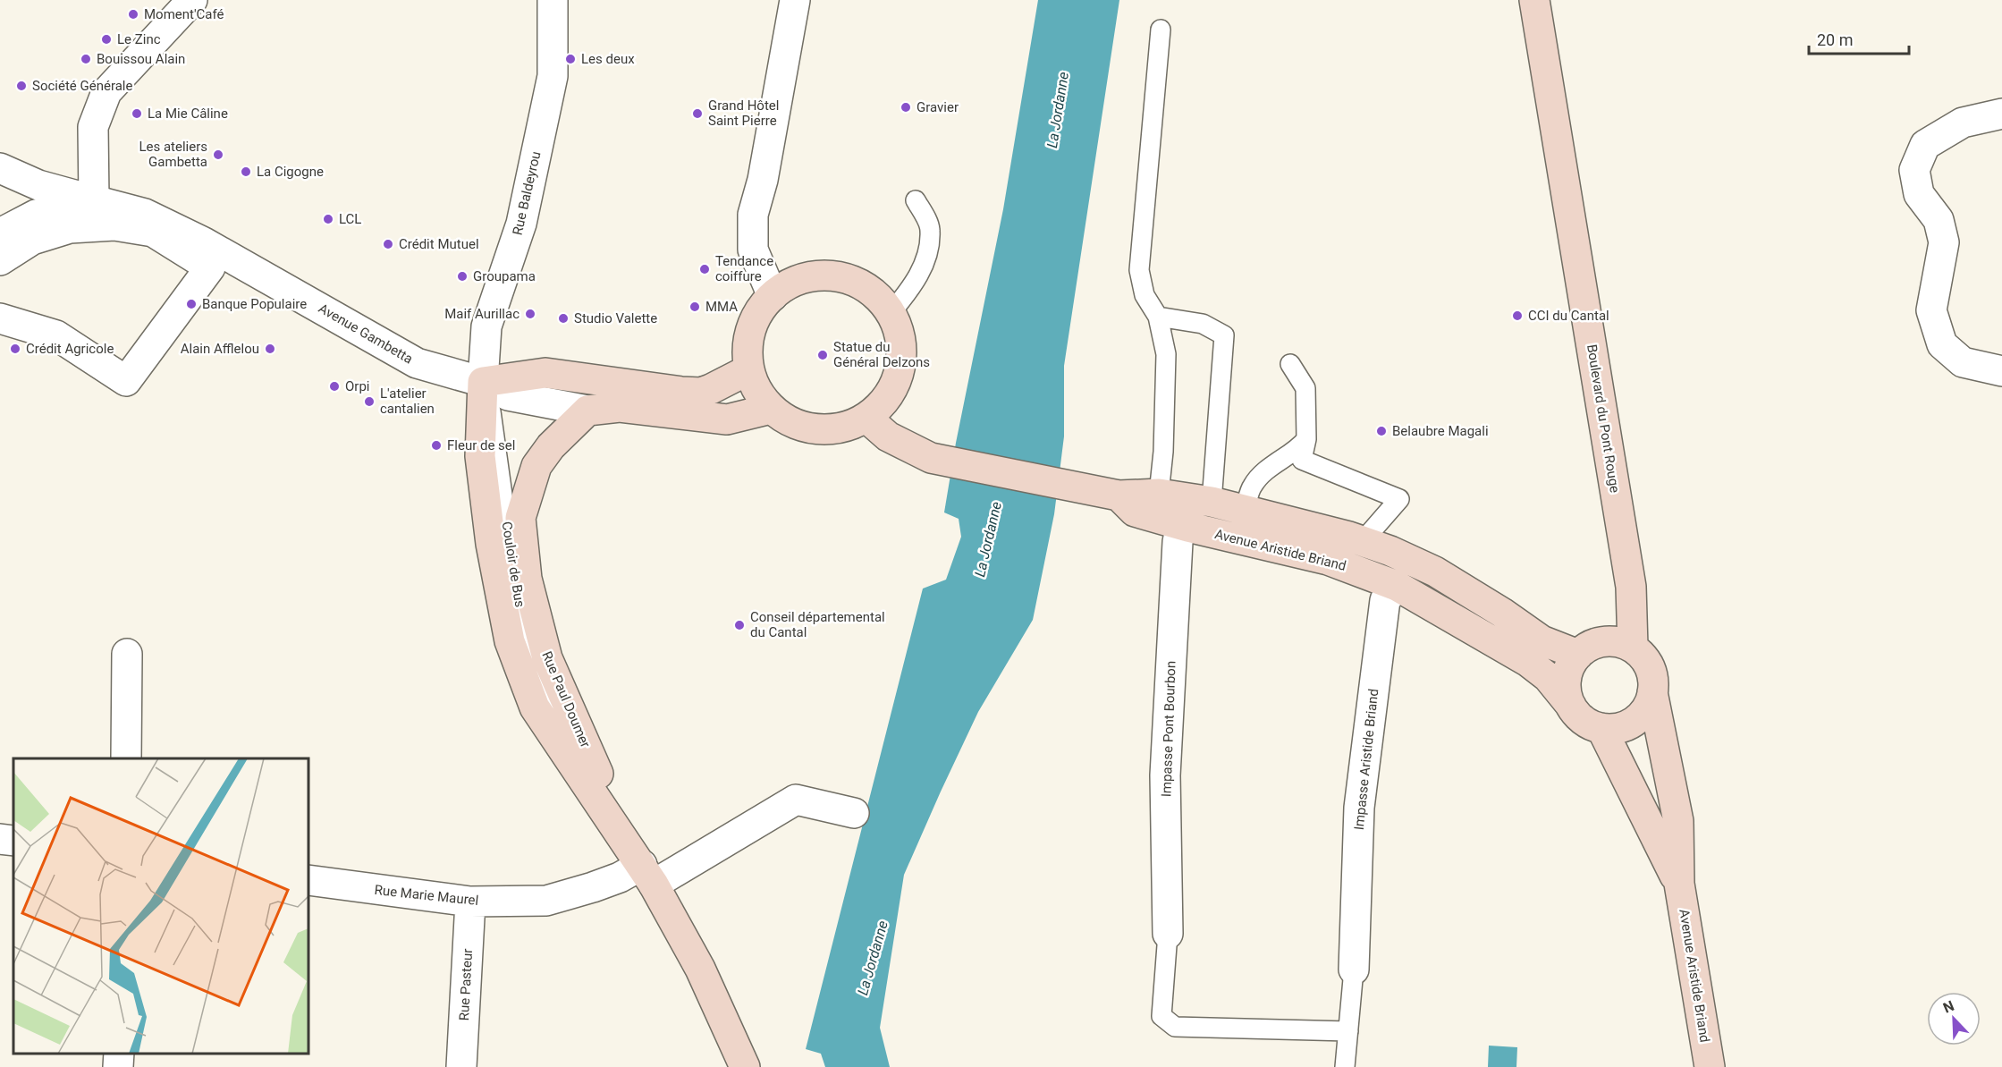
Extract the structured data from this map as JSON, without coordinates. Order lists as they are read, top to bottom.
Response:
{
  "streets": {
    "main road": [
      "Avenue Gambetta",
      "Boulevard du Pont Rouge",
      "Avenue Aristide Briand",
      "Rue Paul Doumer"
    ],
    "street": [
      "Rue Baldeyrou",
      "Impasse Pont Bourbon",
      "Impasse Aristide Briand",
      "Rue Marie Maurel",
      "Rue Pasteur"
    ],
    "lane": ["Couloir de Bus"]
  },
  "crossings": [
    ["Rue Baldeyrou", "Avenue Gambetta"],
    ["Rue Baldeyrou", "Couloir de Bus"],
    ["Rue Baldeyrou", "Rue Paul Doumer"],
    ["Avenue Gambetta", "Avenue Aristide Briand"],
    ["Avenue Gambetta", "Couloir de Bus"],
    ["Avenue Gambetta", "Rue Paul Doumer"],
    ["Boulevard du Pont Rouge", "Avenue Aristide Briand"],
    ["Avenue Aristide Briand", "Impasse Pont Bourbon"],
    ["Avenue Aristide Briand", "Impasse Aristide Briand"],
    ["Couloir de Bus", "Rue Paul Doumer"],
    ["Rue Paul Doumer", "Rue Marie Maurel"],
    ["Rue Marie Maurel", "Rue Pasteur"]
  ],
  "water": ["La Jordanne"],
  "places": [
    "Moment'Café",
    "Le Zinc",
    "Bouissou Alain",
    "Les deux",
    "Société Générale",
    "Gravier",
    "La Mie Câline",
    "Grand Hôtel Saint Pierre",
    "Les ateliers Gambetta",
    "La Cigogne",
    "LCL",
    "Crédit Mutuel",
    "Tendance coiffure",
    "Groupama",
    "Banque Populaire",
    "MMA",
    "Maif Aurillac",
    "CCI du Cantal",
    "Studio Valette",
    "Crédit Agricole",
    "Alain Afflelou",
    "Statue du Général Delzons",
    "Orpi",
    "L'atelier cantalien",
    "Belaubre Magali",
    "Fleur de sel",
    "Conseil départemental du Cantal"
  ],
  "scale_bar": "20 m",
  "north": "top left"
}
